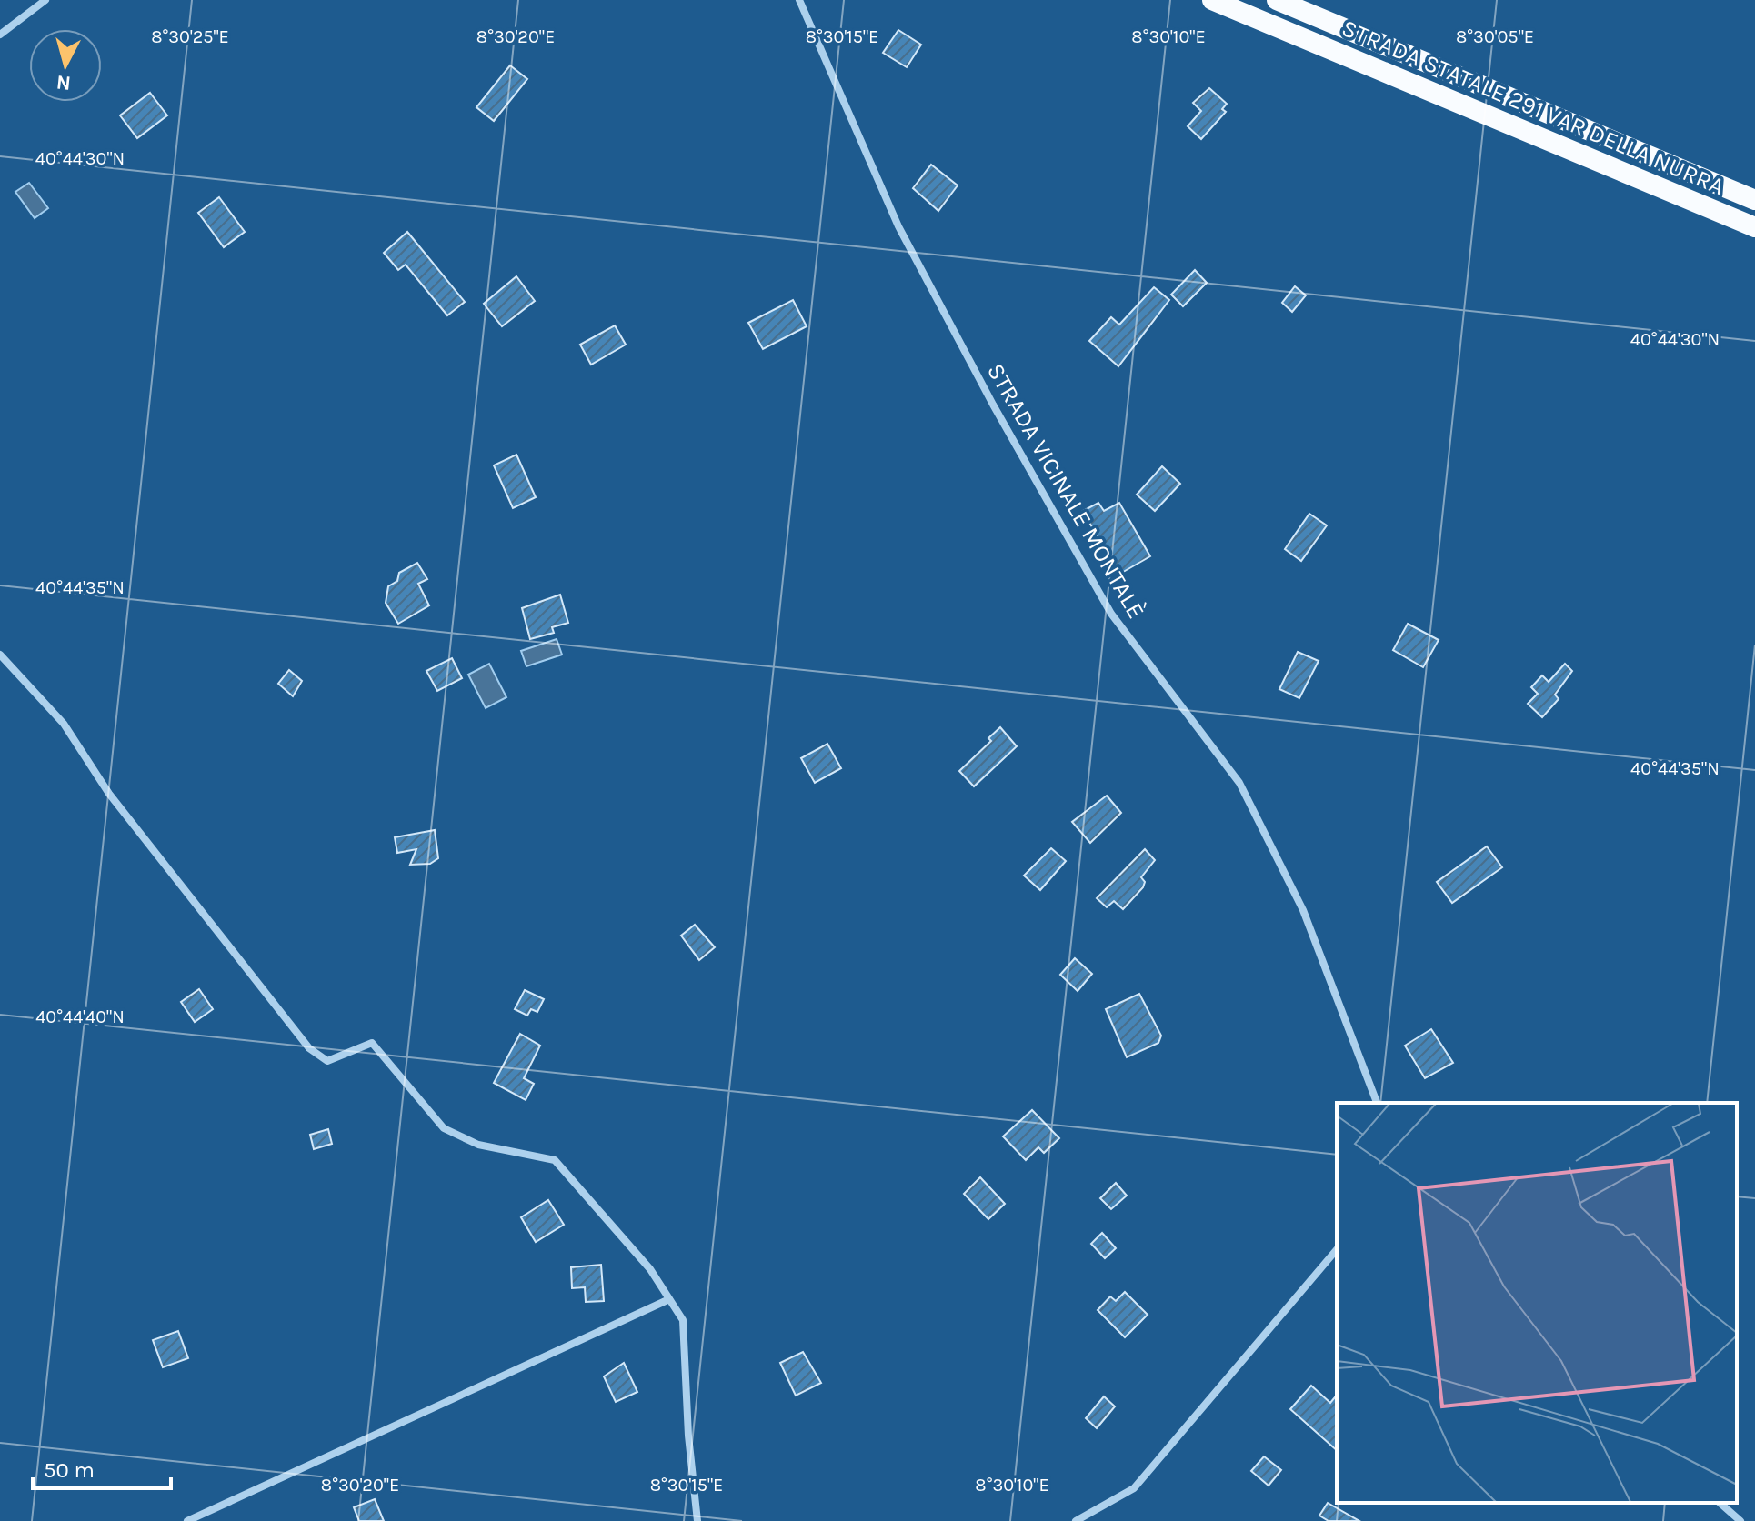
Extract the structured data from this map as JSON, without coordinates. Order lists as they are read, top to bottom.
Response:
{
  "streets": {
    "highway": ["STRADA STATALE 291 VAR DELLA NURRA"],
    "street": ["STRADA VICINALE MONTALÈ"]
  },
  "scale_bar": "50 m",
  "north": "bottom",
  "coordinates": [
    "8°30'25\"E",
    "8°30'20\"E",
    "8°30'15\"E",
    "8°30'10\"E",
    "8°30'05\"E",
    "40°44'30\"N",
    "40°44'35\"N",
    "40°44'40\"N"
  ]
}
